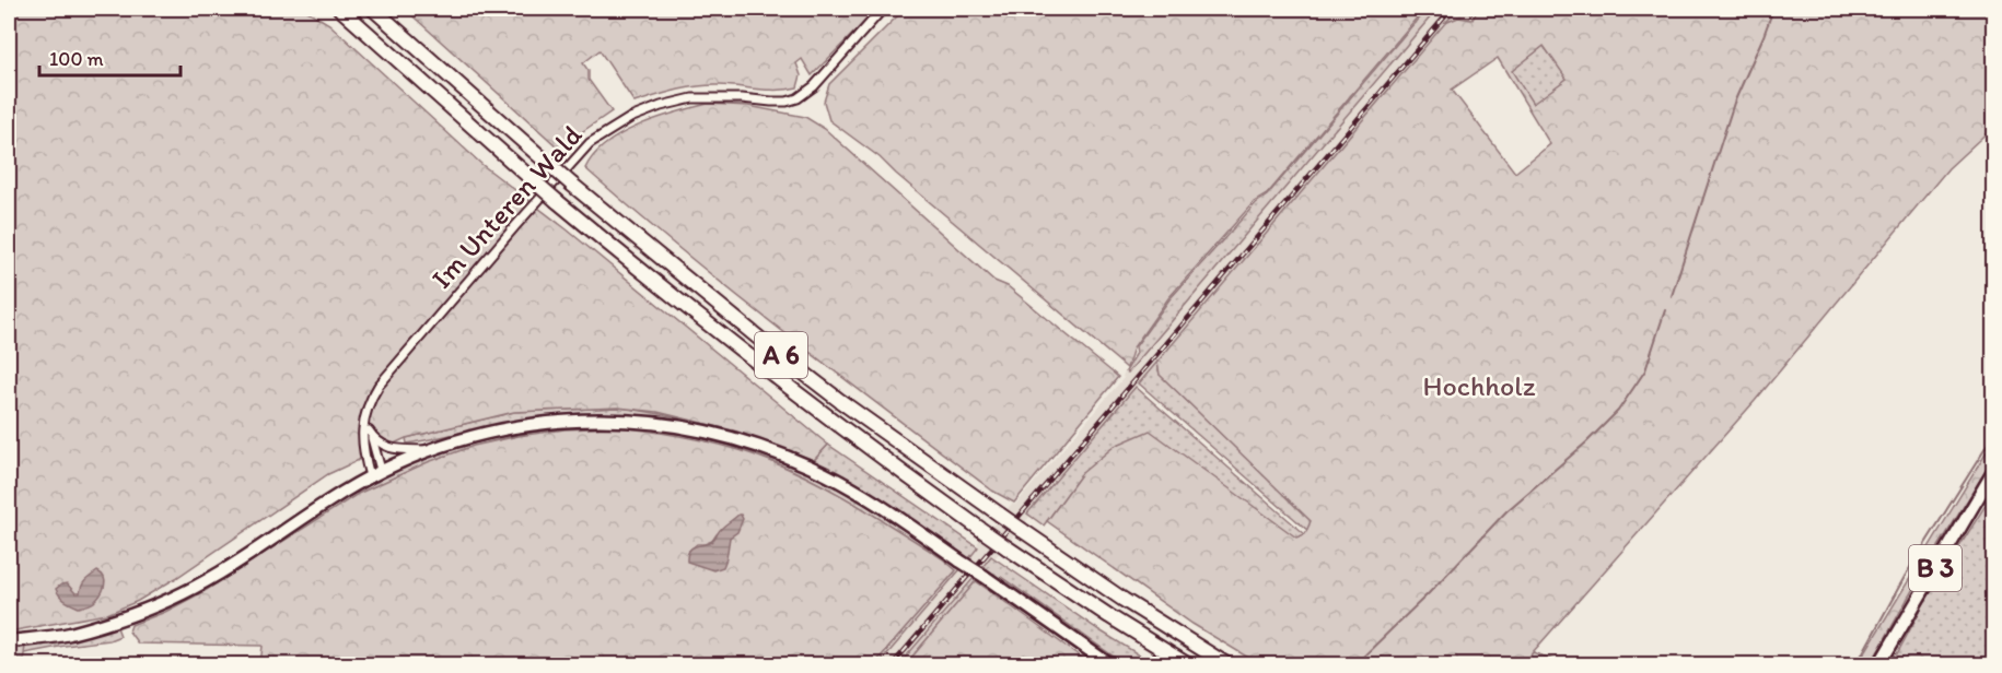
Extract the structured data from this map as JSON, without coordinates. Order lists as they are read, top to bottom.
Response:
{
  "streets": {
    "highway": ["A 6"],
    "main road": ["B 3"],
    "street": ["Im Unteren Wald"]
  },
  "parks": ["Hochholz"],
  "scale_bar": "100 m"
}
